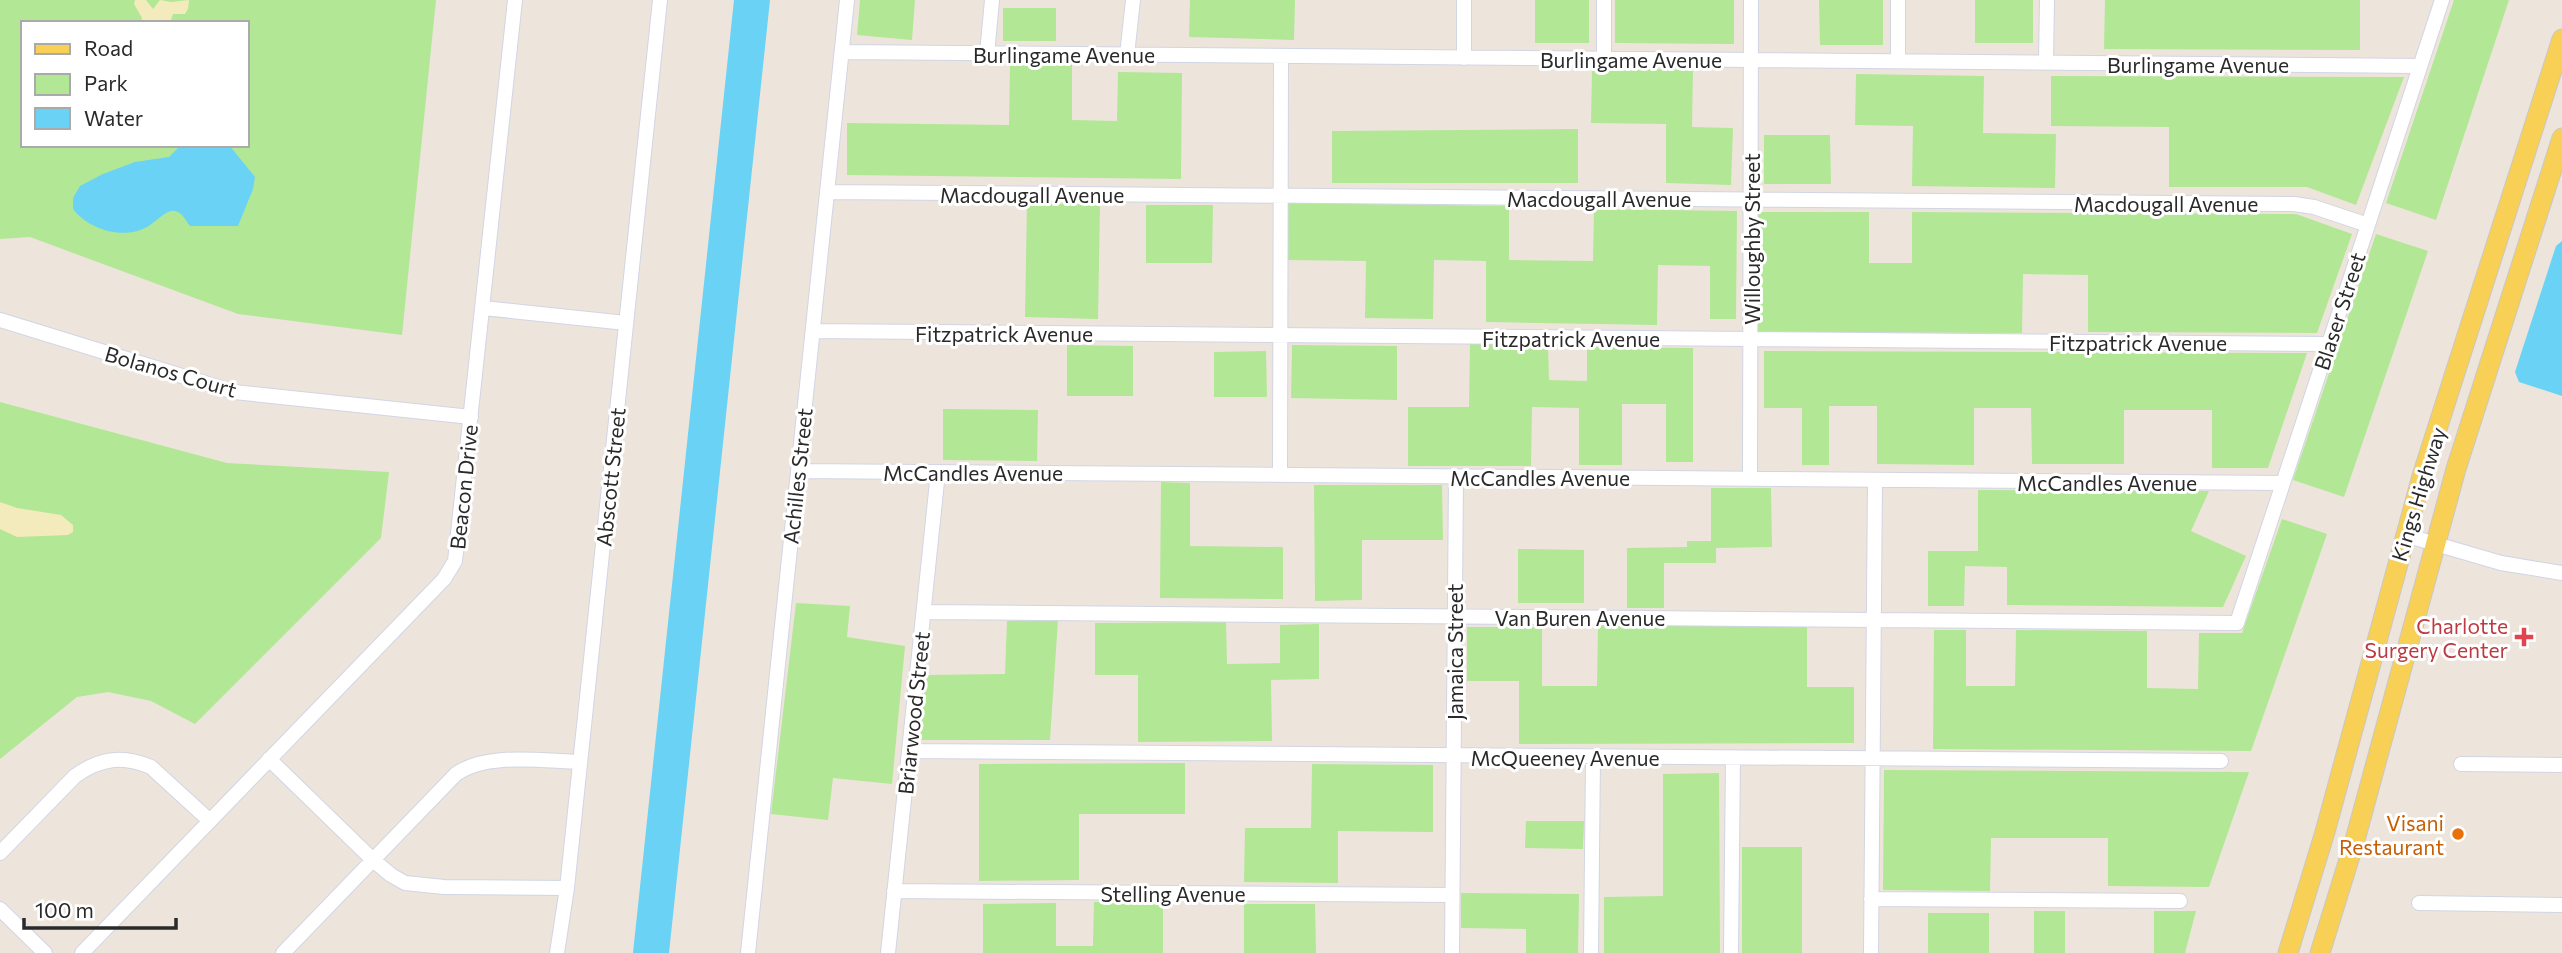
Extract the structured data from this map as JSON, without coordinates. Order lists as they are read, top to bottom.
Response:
{
  "streets": {
    "main road": ["Kings Highway"],
    "street": [
      "Burlingame Avenue",
      "Macdougall Avenue",
      "Willoughby Street",
      "Blaser Street",
      "Fitzpatrick Avenue",
      "Bolanos Court",
      "McCandles Avenue",
      "Achilles Street",
      "Abscott Street",
      "Beacon Drive",
      "Van Buren Avenue",
      "Jamaica Street",
      "Briarwood Street",
      "McQueeney Avenue",
      "Stelling Avenue"
    ]
  },
  "crossings": [
    ["Burlingame Avenue", "Willoughby Street"],
    ["Burlingame Avenue", "Blaser Street"],
    ["Burlingame Avenue", "Achilles Street"],
    ["Macdougall Avenue", "Willoughby Street"],
    ["Macdougall Avenue", "Blaser Street"],
    ["Macdougall Avenue", "Achilles Street"],
    ["Willoughby Street", "Fitzpatrick Avenue"],
    ["Willoughby Street", "McCandles Avenue"],
    ["Blaser Street", "Fitzpatrick Avenue"],
    ["Blaser Street", "McCandles Avenue"],
    ["Blaser Street", "Van Buren Avenue"],
    ["Fitzpatrick Avenue", "Achilles Street"],
    ["Bolanos Court", "Beacon Drive"],
    ["McCandles Avenue", "Achilles Street"],
    ["McCandles Avenue", "Jamaica Street"],
    ["McCandles Avenue", "Briarwood Street"],
    ["Van Buren Avenue", "Jamaica Street"],
    ["Van Buren Avenue", "Briarwood Street"],
    ["Jamaica Street", "McQueeney Avenue"],
    ["Jamaica Street", "Stelling Avenue"],
    ["Briarwood Street", "McQueeney Avenue"],
    ["Briarwood Street", "Stelling Avenue"]
  ],
  "places": {
    "health": ["Charlotte Surgery Center"],
    "other": ["Visani Restaurant"]
  },
  "legend": ["Road", "Park", "Water"],
  "scale_bar": "100 m"
}
